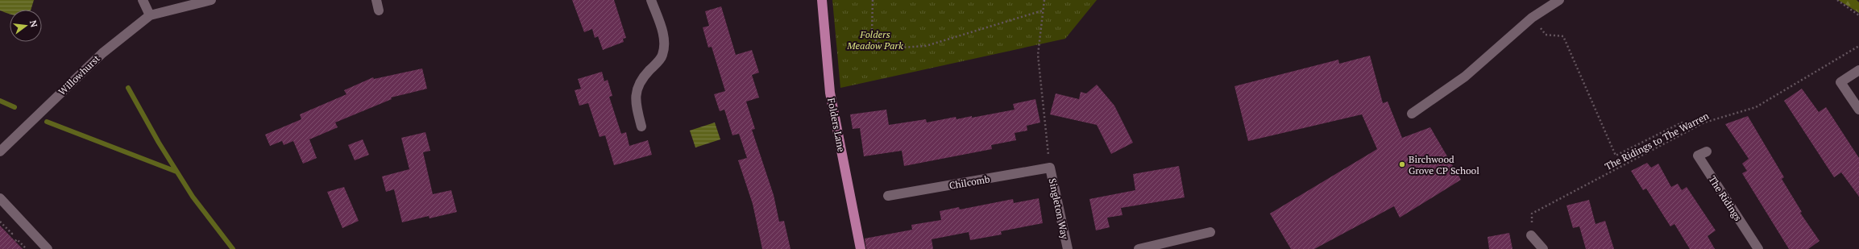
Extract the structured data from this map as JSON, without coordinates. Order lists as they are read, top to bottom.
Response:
{
  "streets": {
    "main road": ["Folders Lane"],
    "street": [
      "Willowhurst",
      "Chilcomb",
      "The Ridings",
      "Singleton Way"
    ],
    "path": ["The Ridings to The Warren"]
  },
  "crossings": [
    ["Chilcomb", "Singleton Way"]
  ],
  "parks": ["Folders Meadow Park"],
  "places": ["Birchwood Grove CP School"],
  "north": "right"
}
